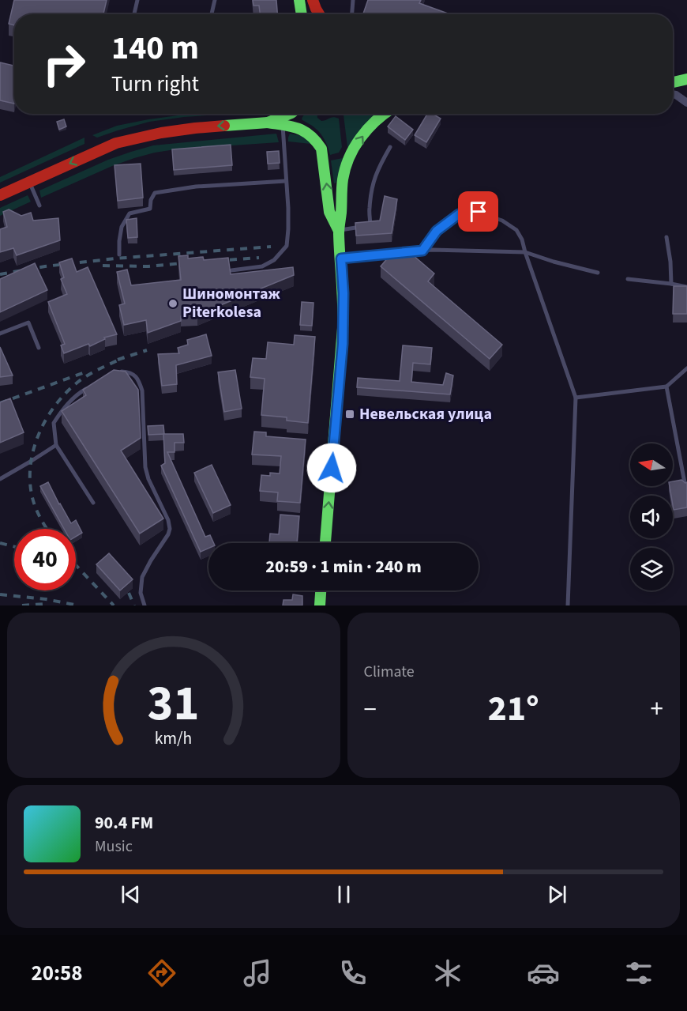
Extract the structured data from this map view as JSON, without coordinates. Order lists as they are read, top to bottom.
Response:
{
  "places": {
    "other": ["Шиномонтаж Piterkolesa"],
    "transit": ["Невельская улица"]
  },
  "north": "left",
  "page": {
    "turn": ["140 m", "Turn right"],
    "limit": "40",
    "trip": "20:59 · 1 min · 240 m",
    "tile": "Climate",
    "heat": ["−", "21°", "+"],
    "song": ["90.4 FM", "Music"],
    "tabs": "20:58",
    "gauge": ["31", "km/h"]
  }
}
